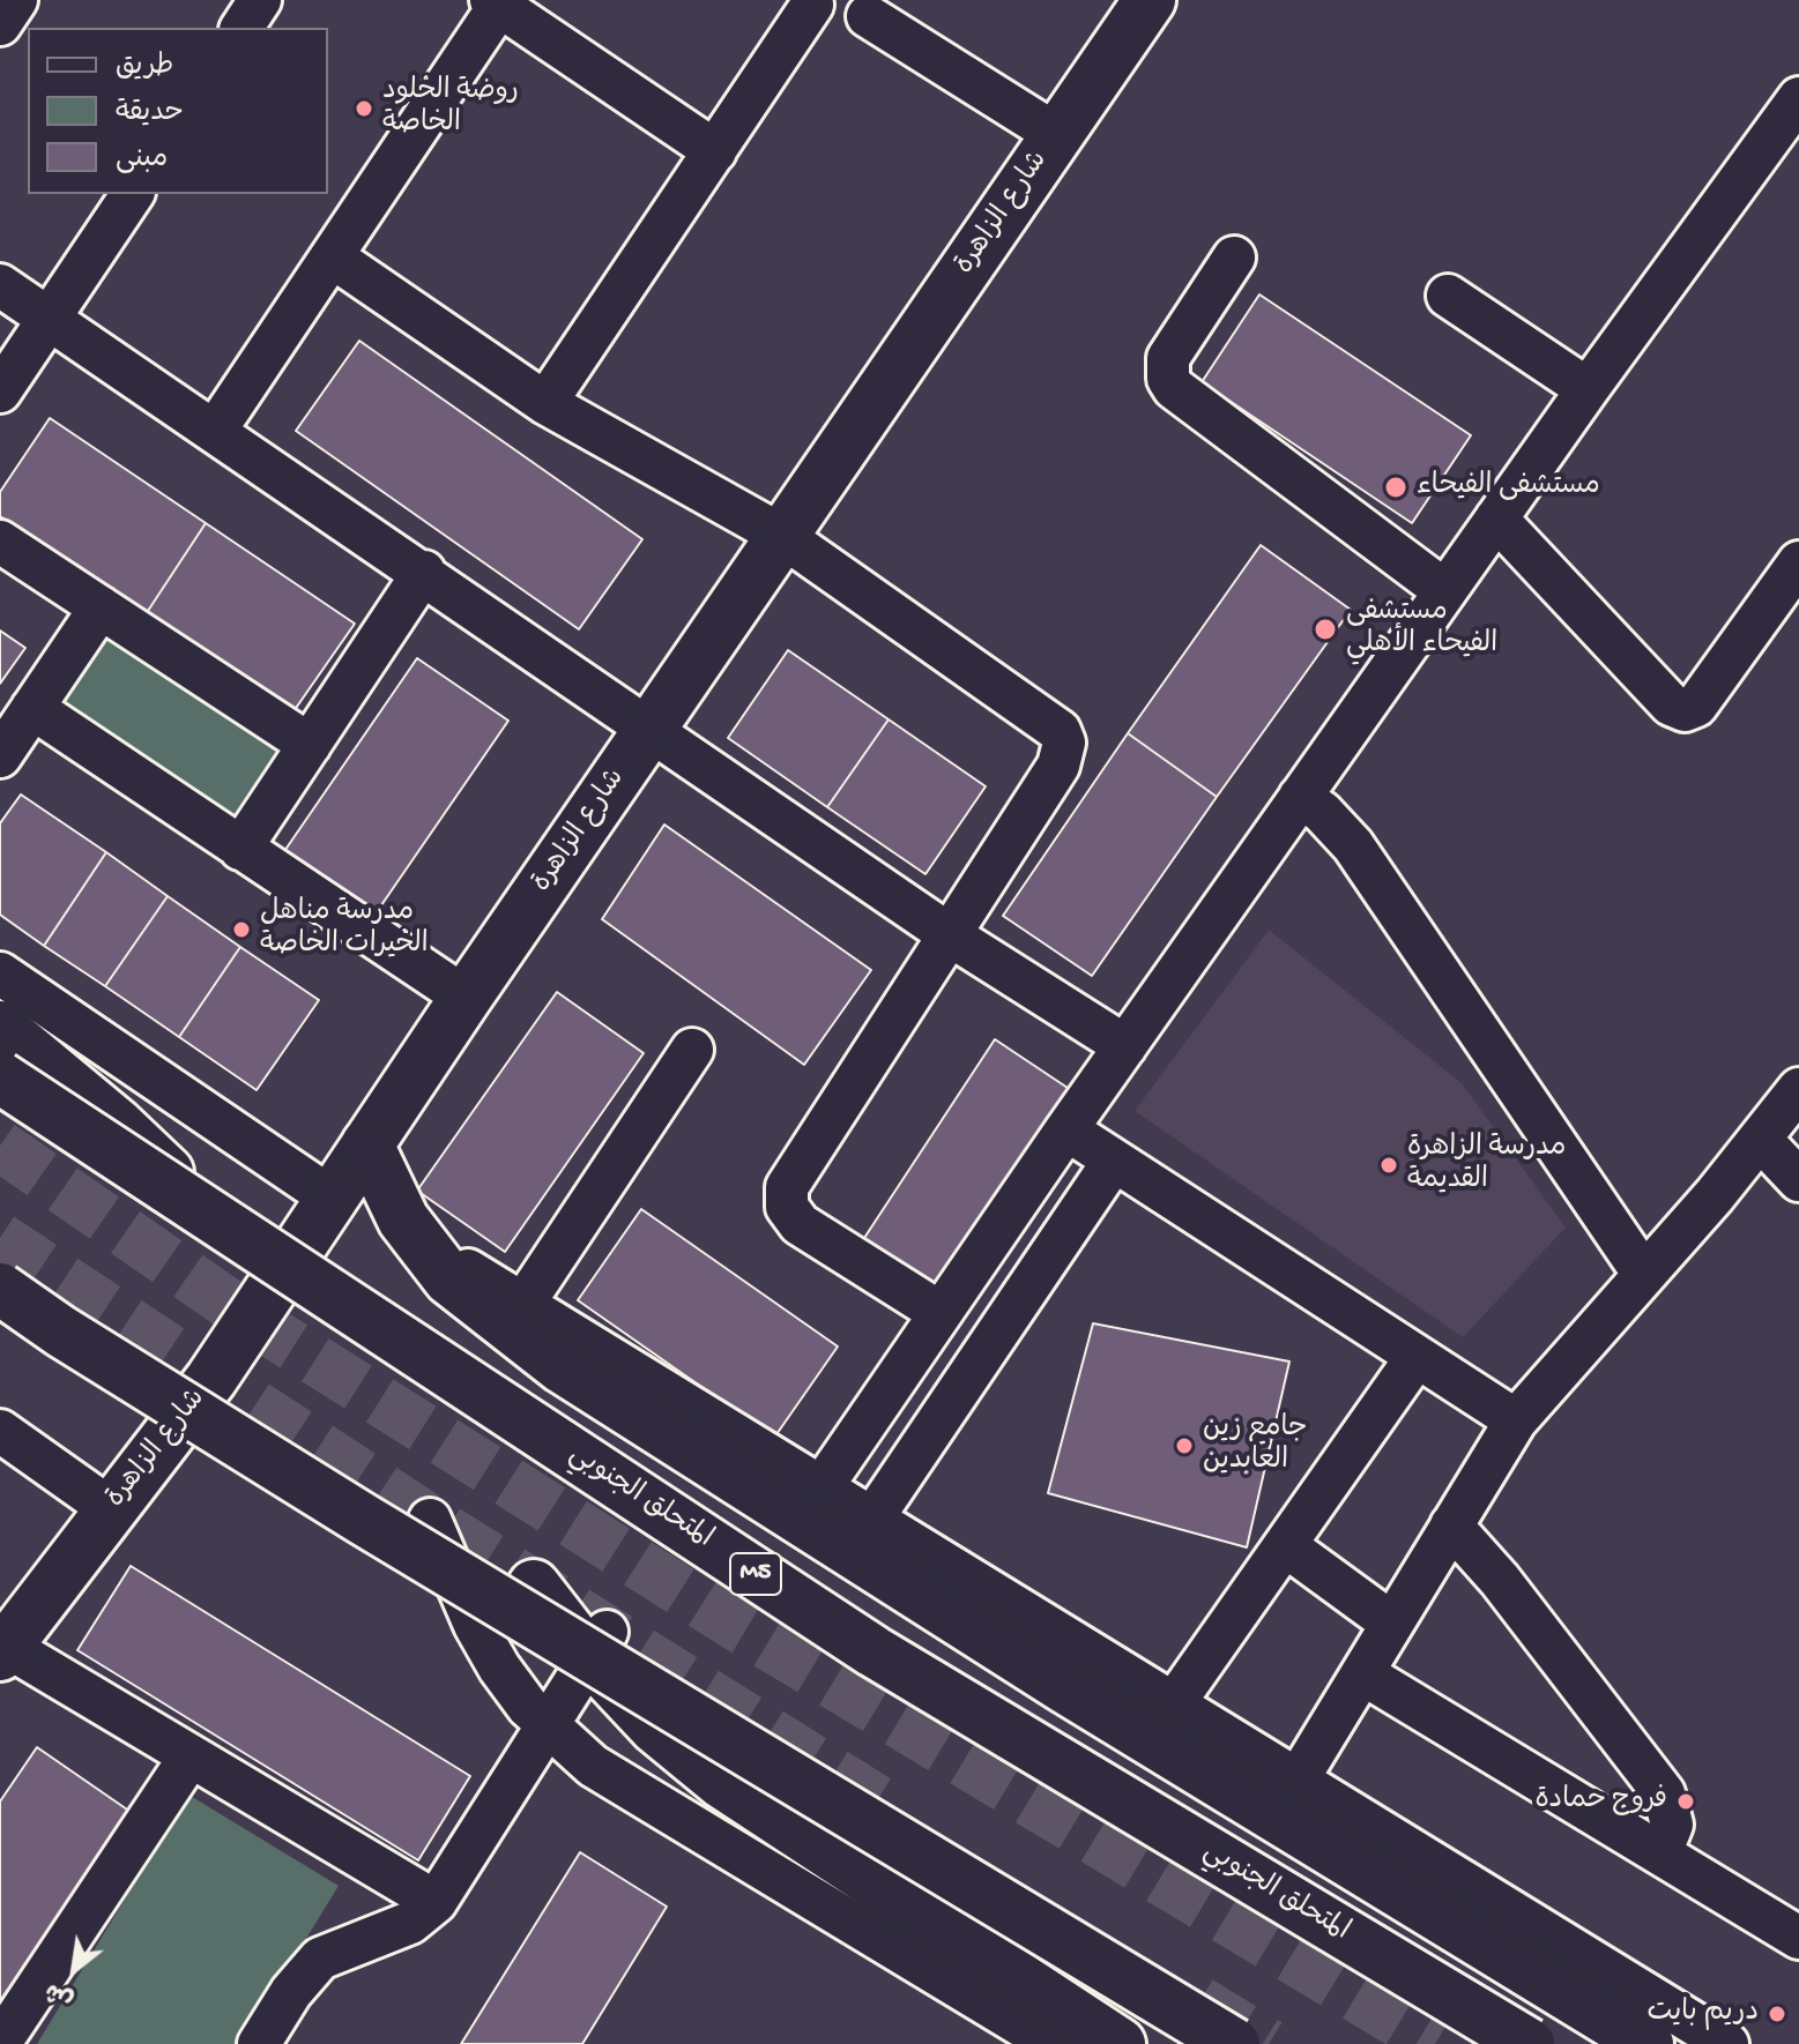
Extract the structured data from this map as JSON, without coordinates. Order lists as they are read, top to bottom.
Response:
{
  "streets": {
    "main road": ["شارع الزاهرة", "المتحلق الجنوبي", "M5"]
  },
  "places": [
    "روضة الخلود الخاصة",
    "مستشفى الفيحاء",
    "مستشفى الفيحاء الأهلي",
    "مدرسة مناهل الخيرات الخاصة",
    "مدرسة الزاهرة القديمة",
    "جامع زين العابدين",
    "فروج حمادة",
    "دريم بايت"
  ],
  "legend": ["طريق", "حديقة", "مبنى"],
  "north": "bottom left"
}
